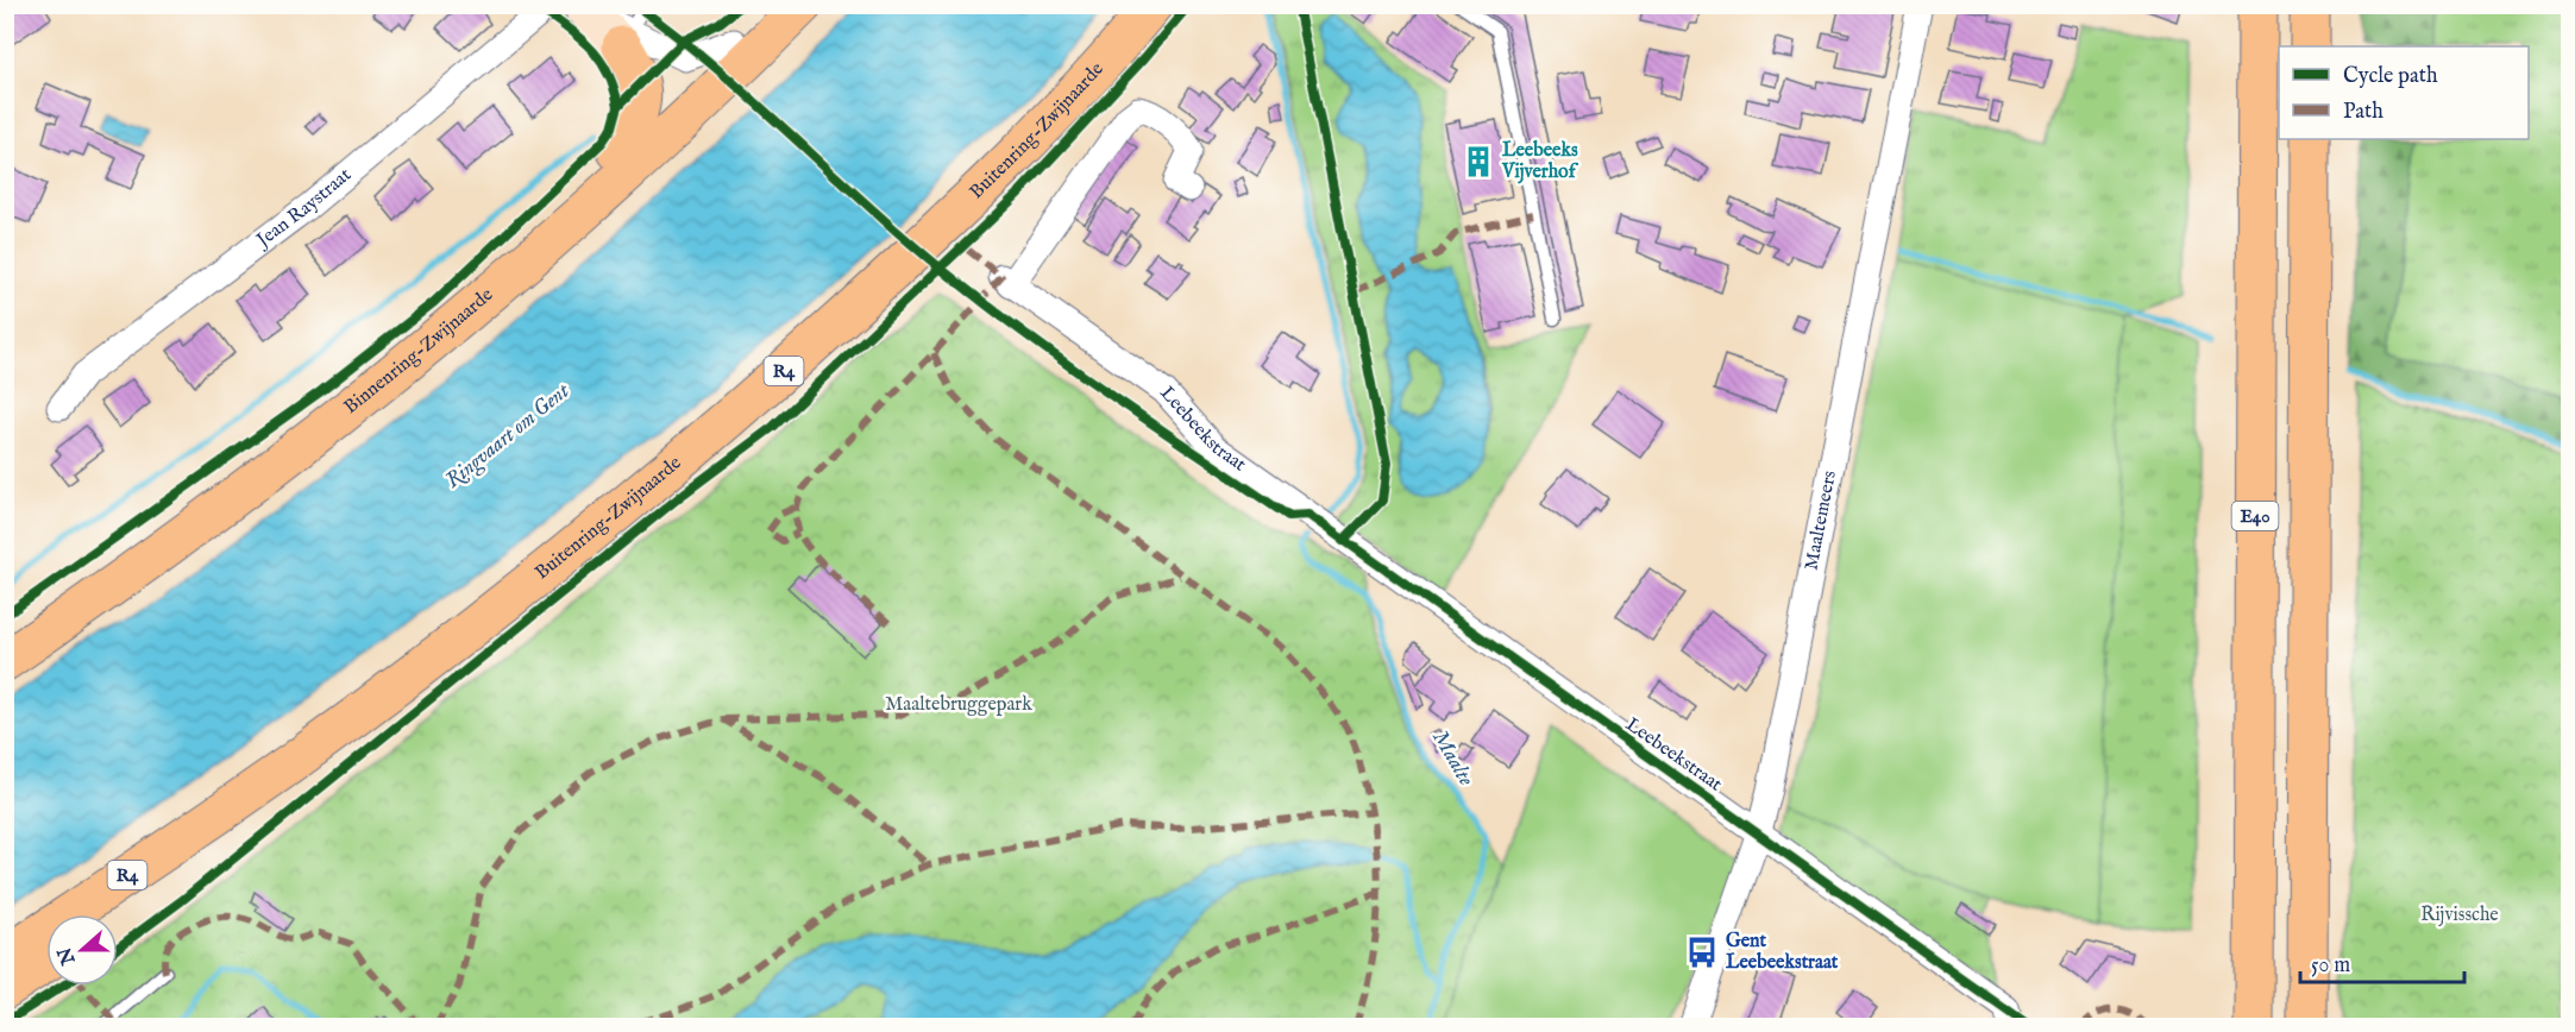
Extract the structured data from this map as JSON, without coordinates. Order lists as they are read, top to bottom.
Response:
{
  "streets": {
    "highway": [
      "Buitenring-Zwijnaarde",
      "Binnenring-Zwijnaarde",
      "R4",
      "E40"
    ],
    "street": ["Jean Raystraat", "Leebeekstraat", "Maaltemeers"]
  },
  "crossings": [
    ["Leebeekstraat", "Maaltemeers"]
  ],
  "water": ["Ringvaart om Gent", "Maalte"],
  "parks": ["Maaltebruggepark", "Rijvissche"],
  "places": {
    "building": ["Leebeeks Vijverhof"],
    "bus stop": ["Gent Leebeekstraat"]
  },
  "legend": ["Cycle path", "Path"],
  "scale_bar": "50 m",
  "north": "left"
}
